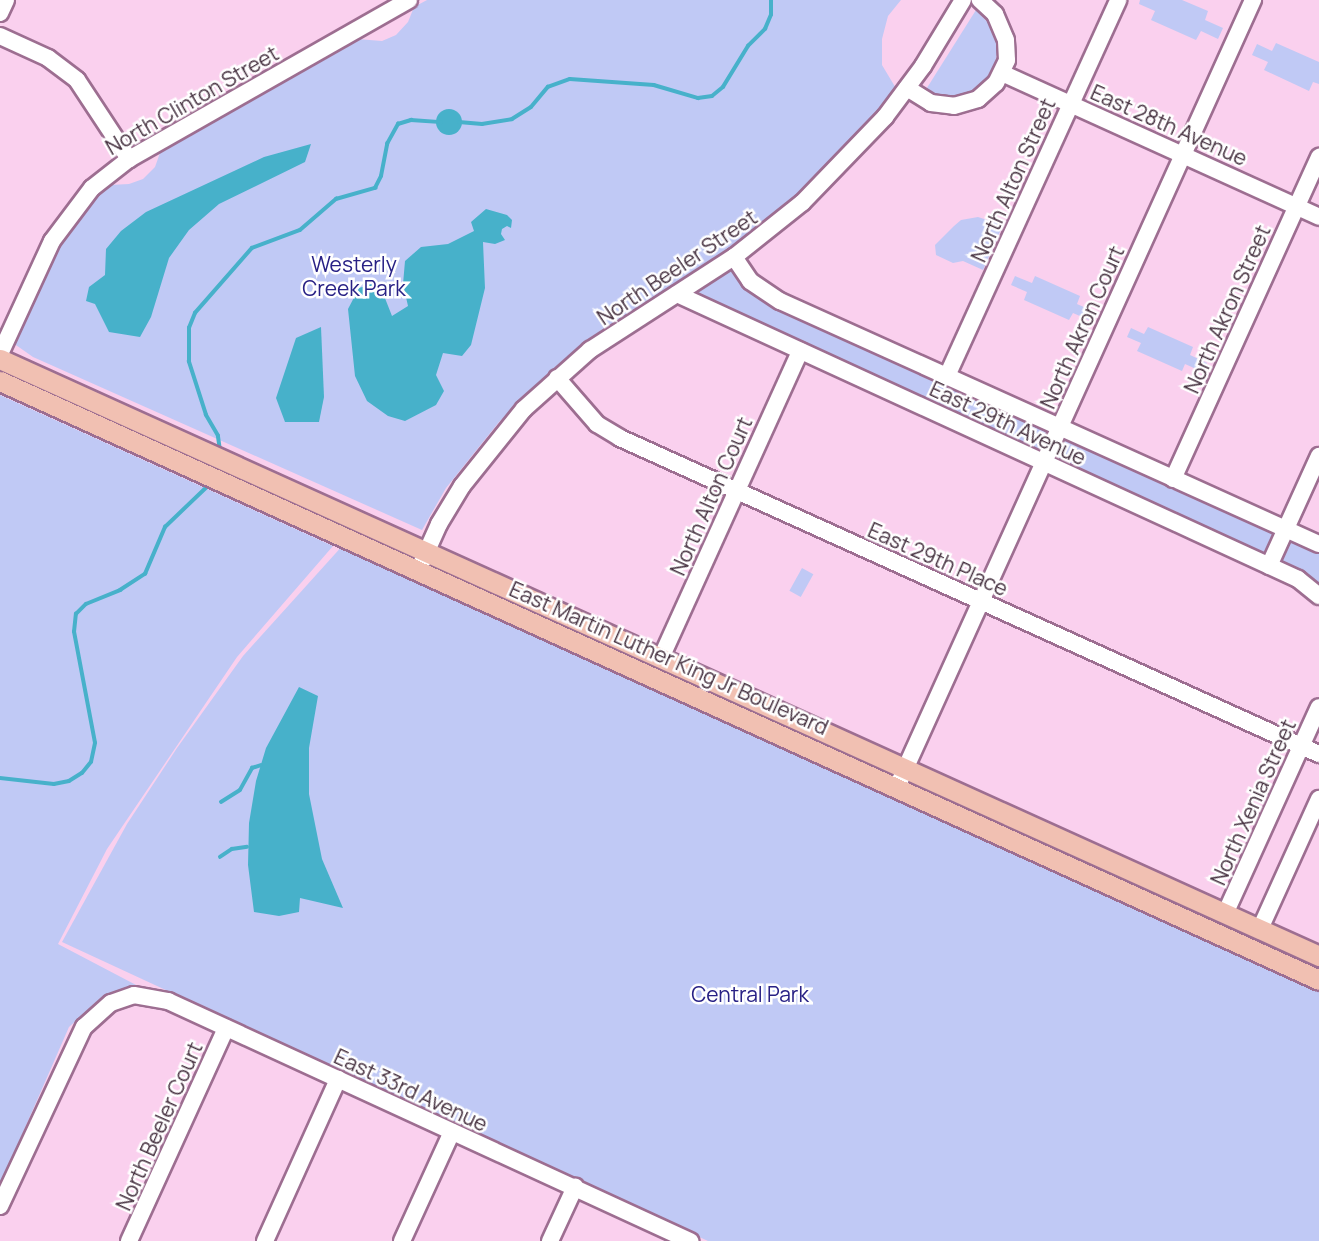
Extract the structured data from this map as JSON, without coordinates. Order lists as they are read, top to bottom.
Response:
{
  "streets": {
    "main road": ["East Martin Luther King Jr Boulevard"],
    "street": [
      "North Clinton Street",
      "East 28th Avenue",
      "North Alton Street",
      "North Beeler Street",
      "North Akron Street",
      "North Akron Court",
      "East 29th Avenue",
      "North Alton Court",
      "East 29th Place",
      "North Xenia Street",
      "East 33rd Avenue",
      "North Beeler Court"
    ]
  },
  "crossings": [
    ["North Clinton Street", "East Martin Luther King Jr Boulevard"],
    ["East 28th Avenue", "North Alton Street"],
    ["East 28th Avenue", "North Akron Street"],
    ["East 28th Avenue", "North Akron Court"],
    ["North Alton Street", "East 29th Avenue"],
    ["North Beeler Street", "East 29th Avenue"],
    ["North Beeler Street", "East 29th Place"],
    ["North Beeler Street", "East Martin Luther King Jr Boulevard"],
    ["North Akron Street", "East 29th Avenue"],
    ["North Akron Court", "East 29th Avenue"],
    ["North Akron Court", "East 29th Place"],
    ["North Akron Court", "East Martin Luther King Jr Boulevard"],
    ["East 29th Avenue", "North Alton Court"],
    ["North Alton Court", "East 29th Place"],
    ["North Alton Court", "East Martin Luther King Jr Boulevard"],
    ["East 29th Place", "North Xenia Street"],
    ["East Martin Luther King Jr Boulevard", "North Xenia Street"],
    ["East 33rd Avenue", "North Beeler Court"]
  ],
  "parks": ["Westerly Creek Park", "Central Park"]
}
